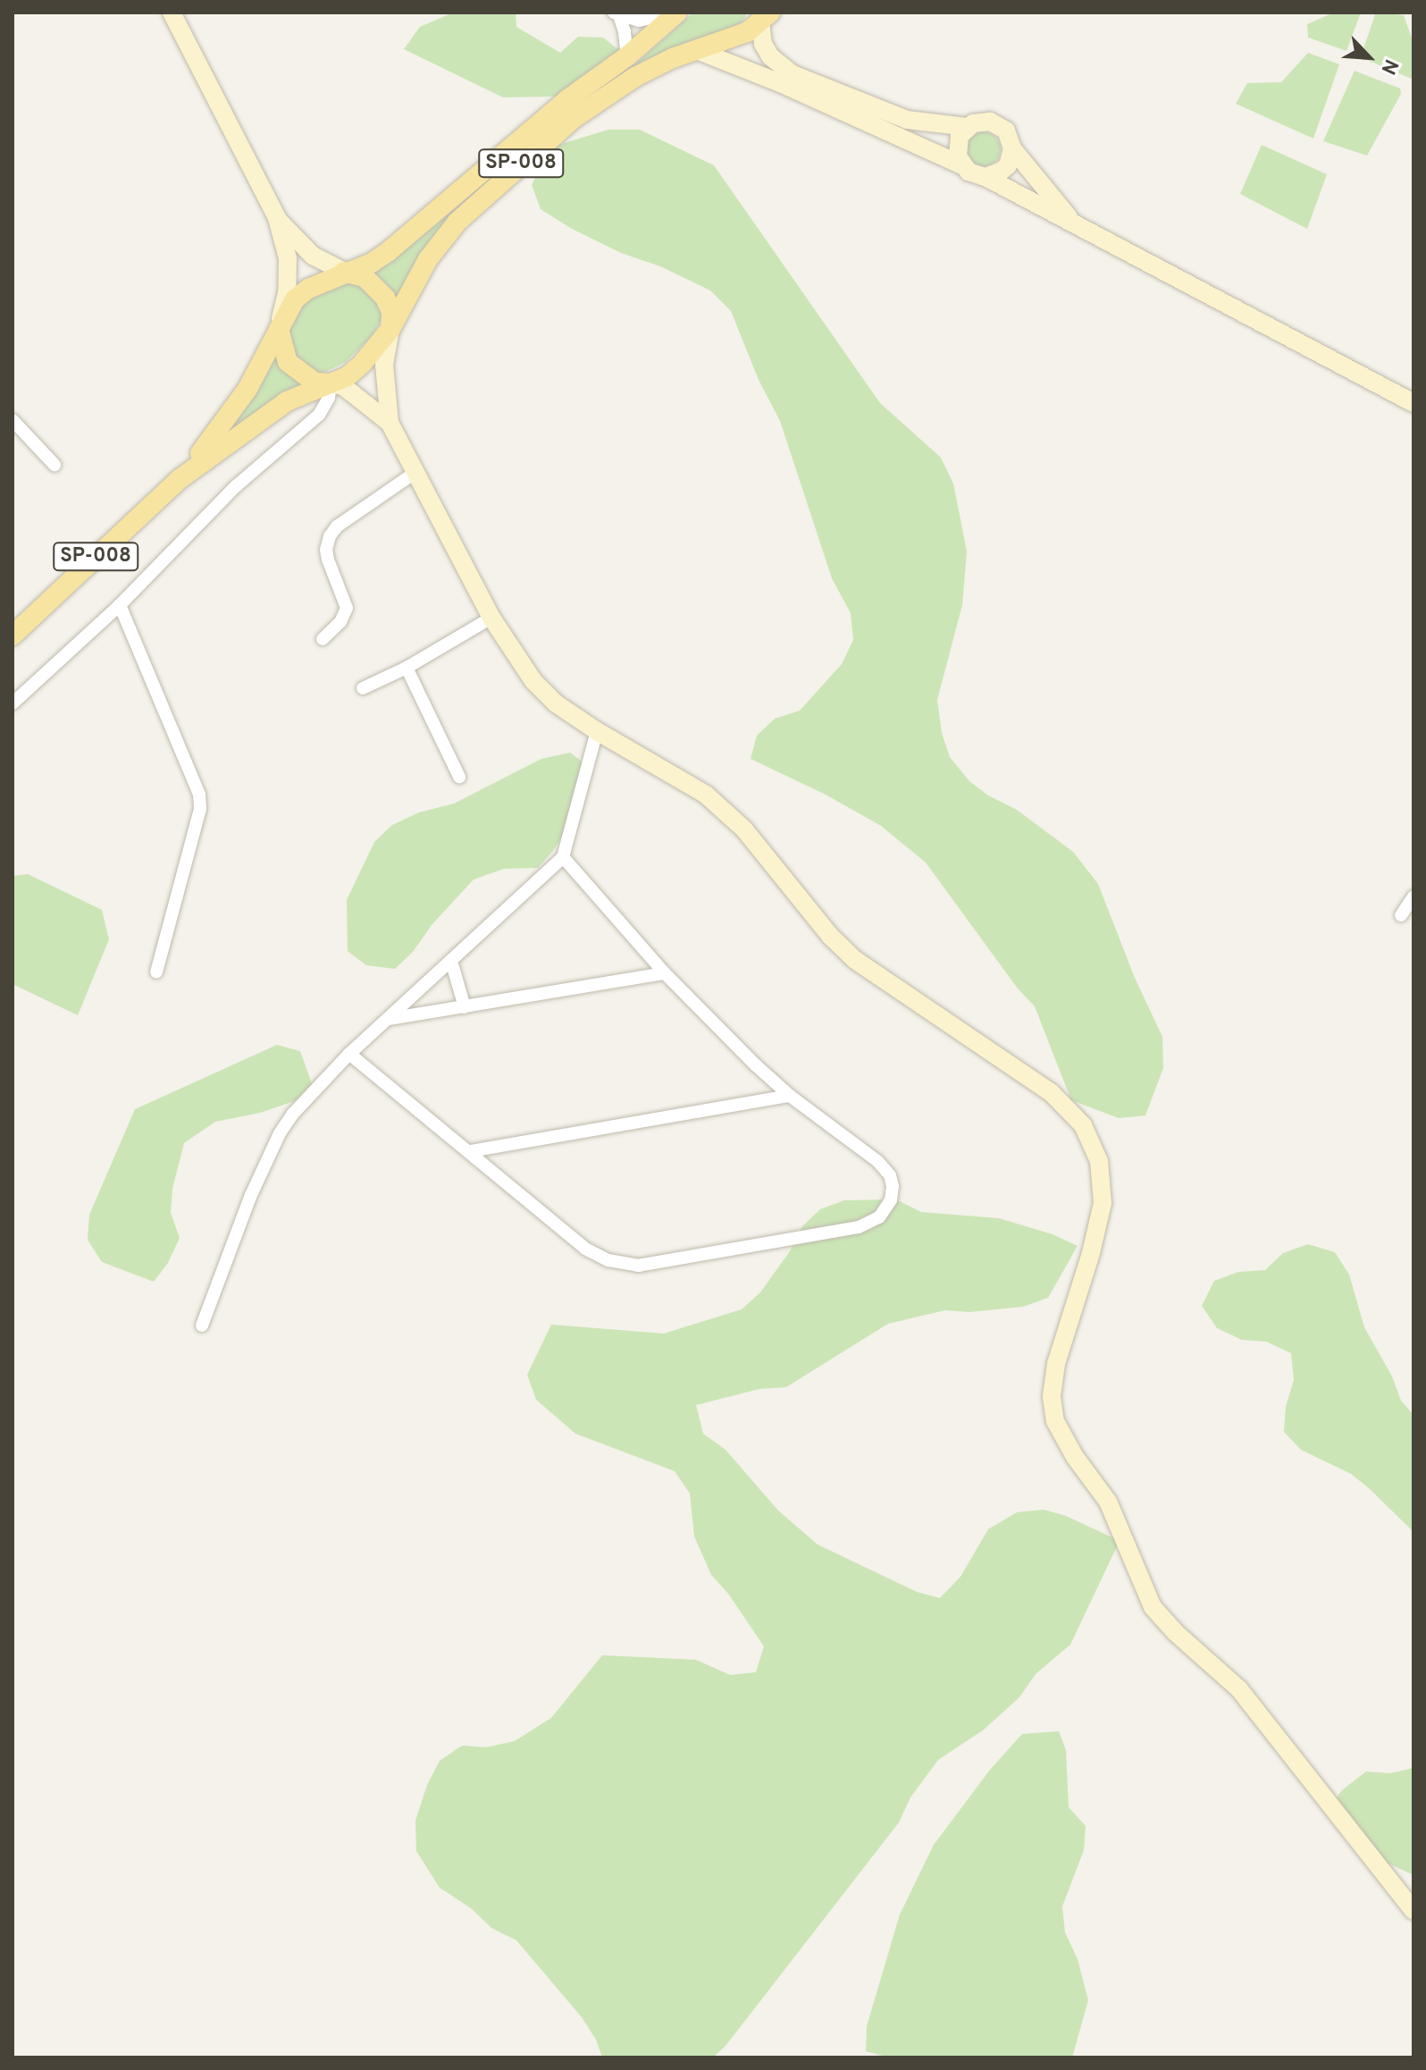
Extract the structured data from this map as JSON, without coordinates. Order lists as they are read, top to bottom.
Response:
{
  "streets": {
    "main road": ["SP-008"]
  },
  "north": "bottom right"
}
